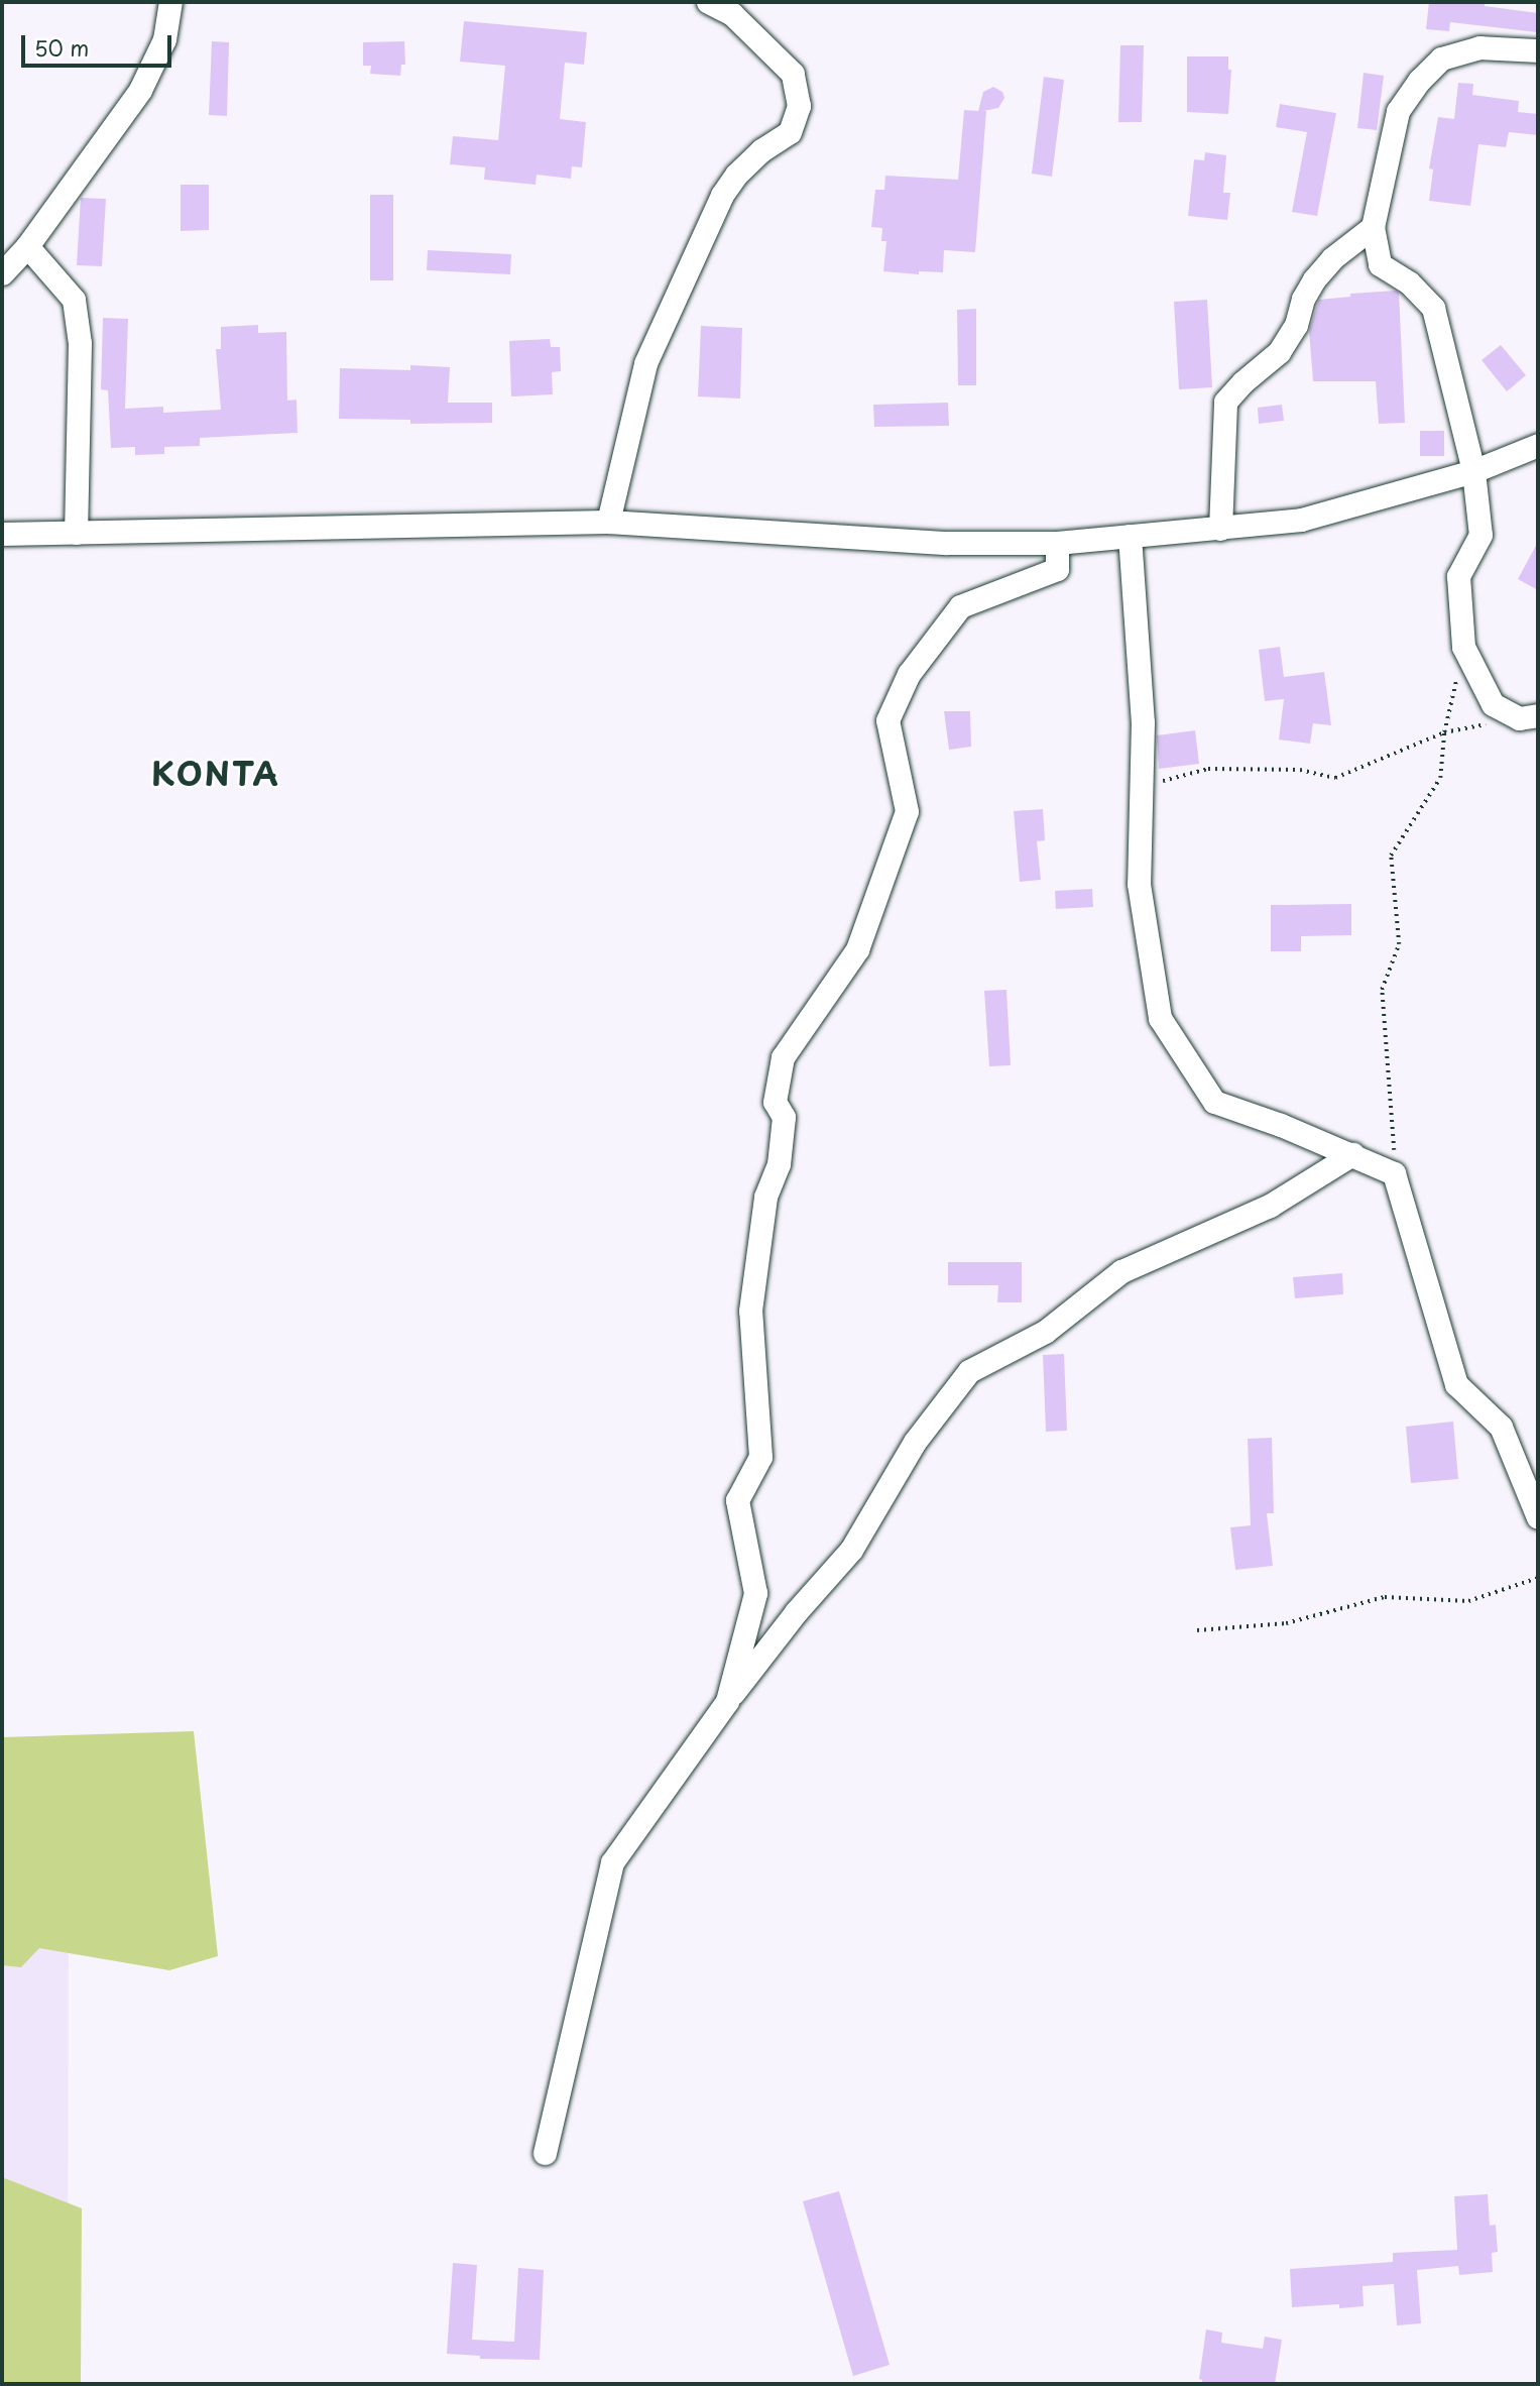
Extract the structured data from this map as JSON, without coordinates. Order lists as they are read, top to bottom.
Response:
{
  "districts": ["KONTA"],
  "scale_bar": "50 m"
}
